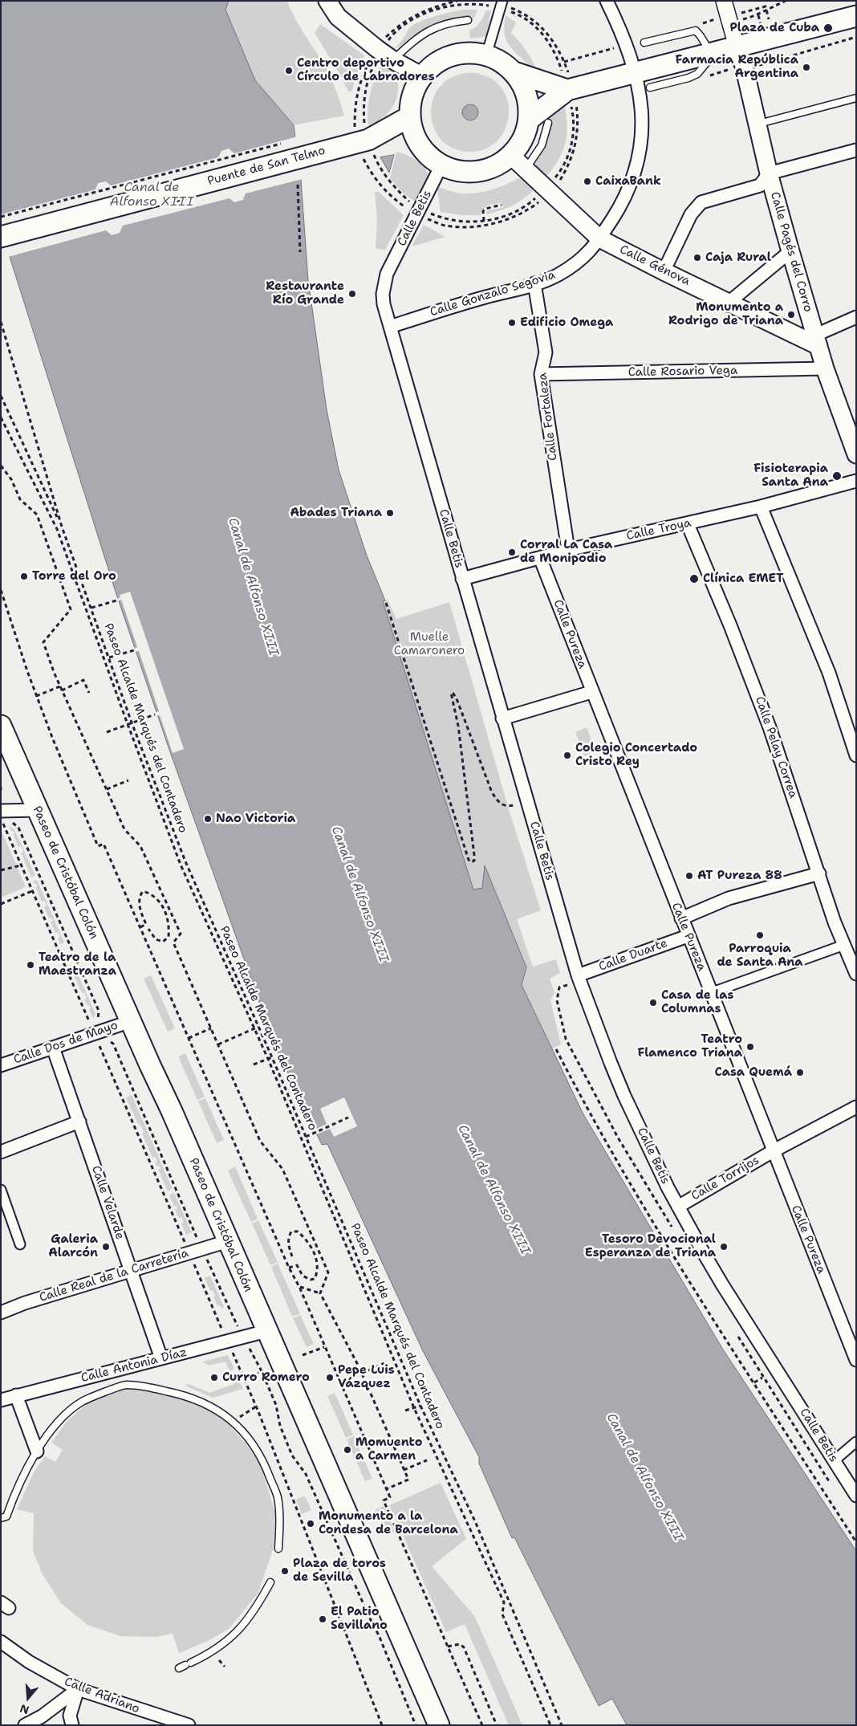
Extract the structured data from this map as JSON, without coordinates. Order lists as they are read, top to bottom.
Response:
{
  "streets": {
    "main road": [
      "Puente de San Telmo",
      "Calle Pagés del Corro",
      "Calle Génova",
      "Paseo de Cristóbal Colón"
    ],
    "street": [
      "Calle Betis",
      "Calle Gonzalo Segovia",
      "Calle Rosario Vega",
      "Calle Fortaleza",
      "Calle Troya",
      "Calle Pureza",
      "Calle Pelay Correa",
      "Calle Duarte",
      "Calle Dos de Mayo",
      "Calle Torrijos",
      "Calle Velarde",
      "Calle Real de la Carretería",
      "Calle Antonia Díaz",
      "Calle Adriano"
    ],
    "path": ["Paseo Alcalde Marqués del Contadero"]
  },
  "crossings": [
    ["Puente de San Telmo", "Calle Betis"],
    ["Puente de San Telmo", "Calle Génova"],
    ["Calle Betis", "Calle Génova"],
    ["Calle Betis", "Calle Gonzalo Segovia"],
    ["Calle Betis", "Calle Troya"],
    ["Calle Betis", "Calle Duarte"],
    ["Calle Betis", "Calle Torrijos"],
    ["Calle Pagés del Corro", "Calle Génova"],
    ["Calle Pagés del Corro", "Calle Rosario Vega"],
    ["Calle Génova", "Calle Gonzalo Segovia"],
    ["Calle Gonzalo Segovia", "Calle Fortaleza"],
    ["Calle Rosario Vega", "Calle Fortaleza"],
    ["Calle Fortaleza", "Calle Troya"],
    ["Calle Troya", "Calle Pureza"],
    ["Calle Troya", "Calle Pelay Correa"],
    ["Calle Pureza", "Calle Duarte"],
    ["Calle Pureza", "Calle Torrijos"],
    ["Paseo de Cristóbal Colón", "Calle Dos de Mayo"],
    ["Paseo de Cristóbal Colón", "Calle Real de la Carretería"],
    ["Paseo de Cristóbal Colón", "Calle Antonia Díaz"],
    ["Calle Dos de Mayo", "Calle Velarde"],
    ["Calle Velarde", "Calle Real de la Carretería"],
    ["Calle Velarde", "Calle Antonia Díaz"]
  ],
  "water": ["Canal de Alfonso XIII"],
  "parks": ["Muelle Camaronero"],
  "places": [
    "Plaza de Cuba",
    "Farmacia República Argentina",
    "Centro deportivo Círculo de Labradores",
    "CaixaBank",
    "Caja Rural",
    "Restaurante Río Grande",
    "Monumento a Rodrigo de Triana",
    "Edificio Omega",
    "Fisioterapia Santa Ana",
    "Abades Triana",
    "Corral La Casa de Monipodio",
    "Torre del Oro",
    "Clínica EMET",
    "Colegio Concertado Cristo Rey",
    "Nao Victoria",
    "AT Pureza 88",
    "Parroquia de Santa Ana",
    "Teatro de la Maestranza",
    "Casa de las Columnas",
    "Teatro Flamenco Triana",
    "Casa Quemá",
    "Galeria Alarcón",
    "Tesoro Devocional Esperanza de Triana",
    "Curro Romero",
    "Pepe Luis Vázquez",
    "Momuento a Carmen",
    "Monumento a la Condesa de Barcelona",
    "Plaza de toros de Sevilla",
    "El Patio Sevillano"
  ],
  "north": "bottom"
}
